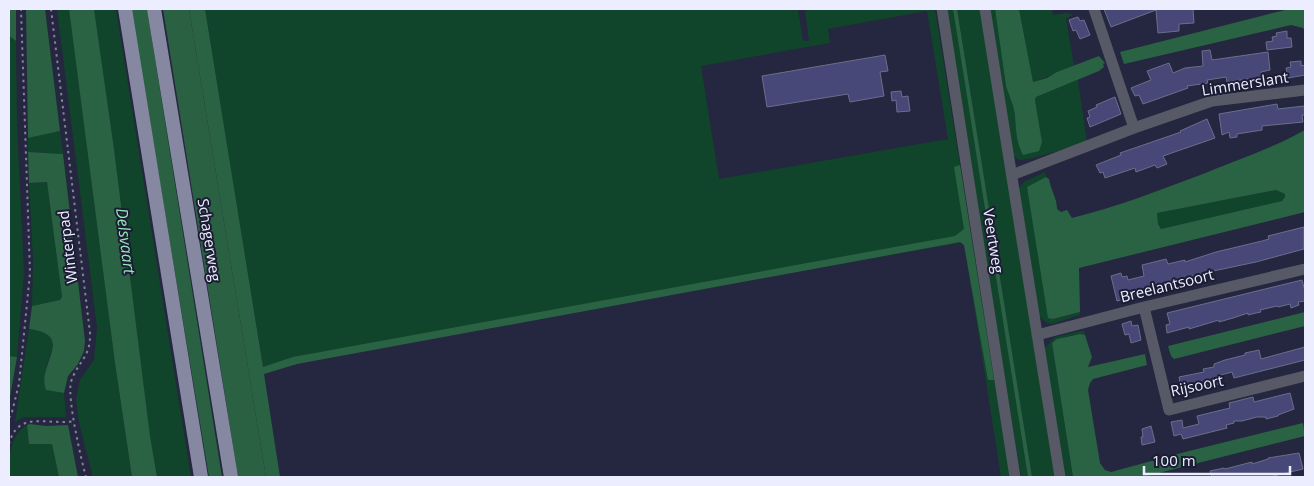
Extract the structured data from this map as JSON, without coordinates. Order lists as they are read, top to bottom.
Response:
{
  "streets": {
    "main road": ["Schagerweg"],
    "street": [
      "Limmerslant",
      "Veertweg",
      "Breelantsoort",
      "Rijsoort"
    ],
    "path": ["Winterpad"]
  },
  "crossings": [
    ["Breelantsoort", "Rijsoort"]
  ],
  "water": ["Delsvaart"],
  "scale_bar": "100 m"
}
